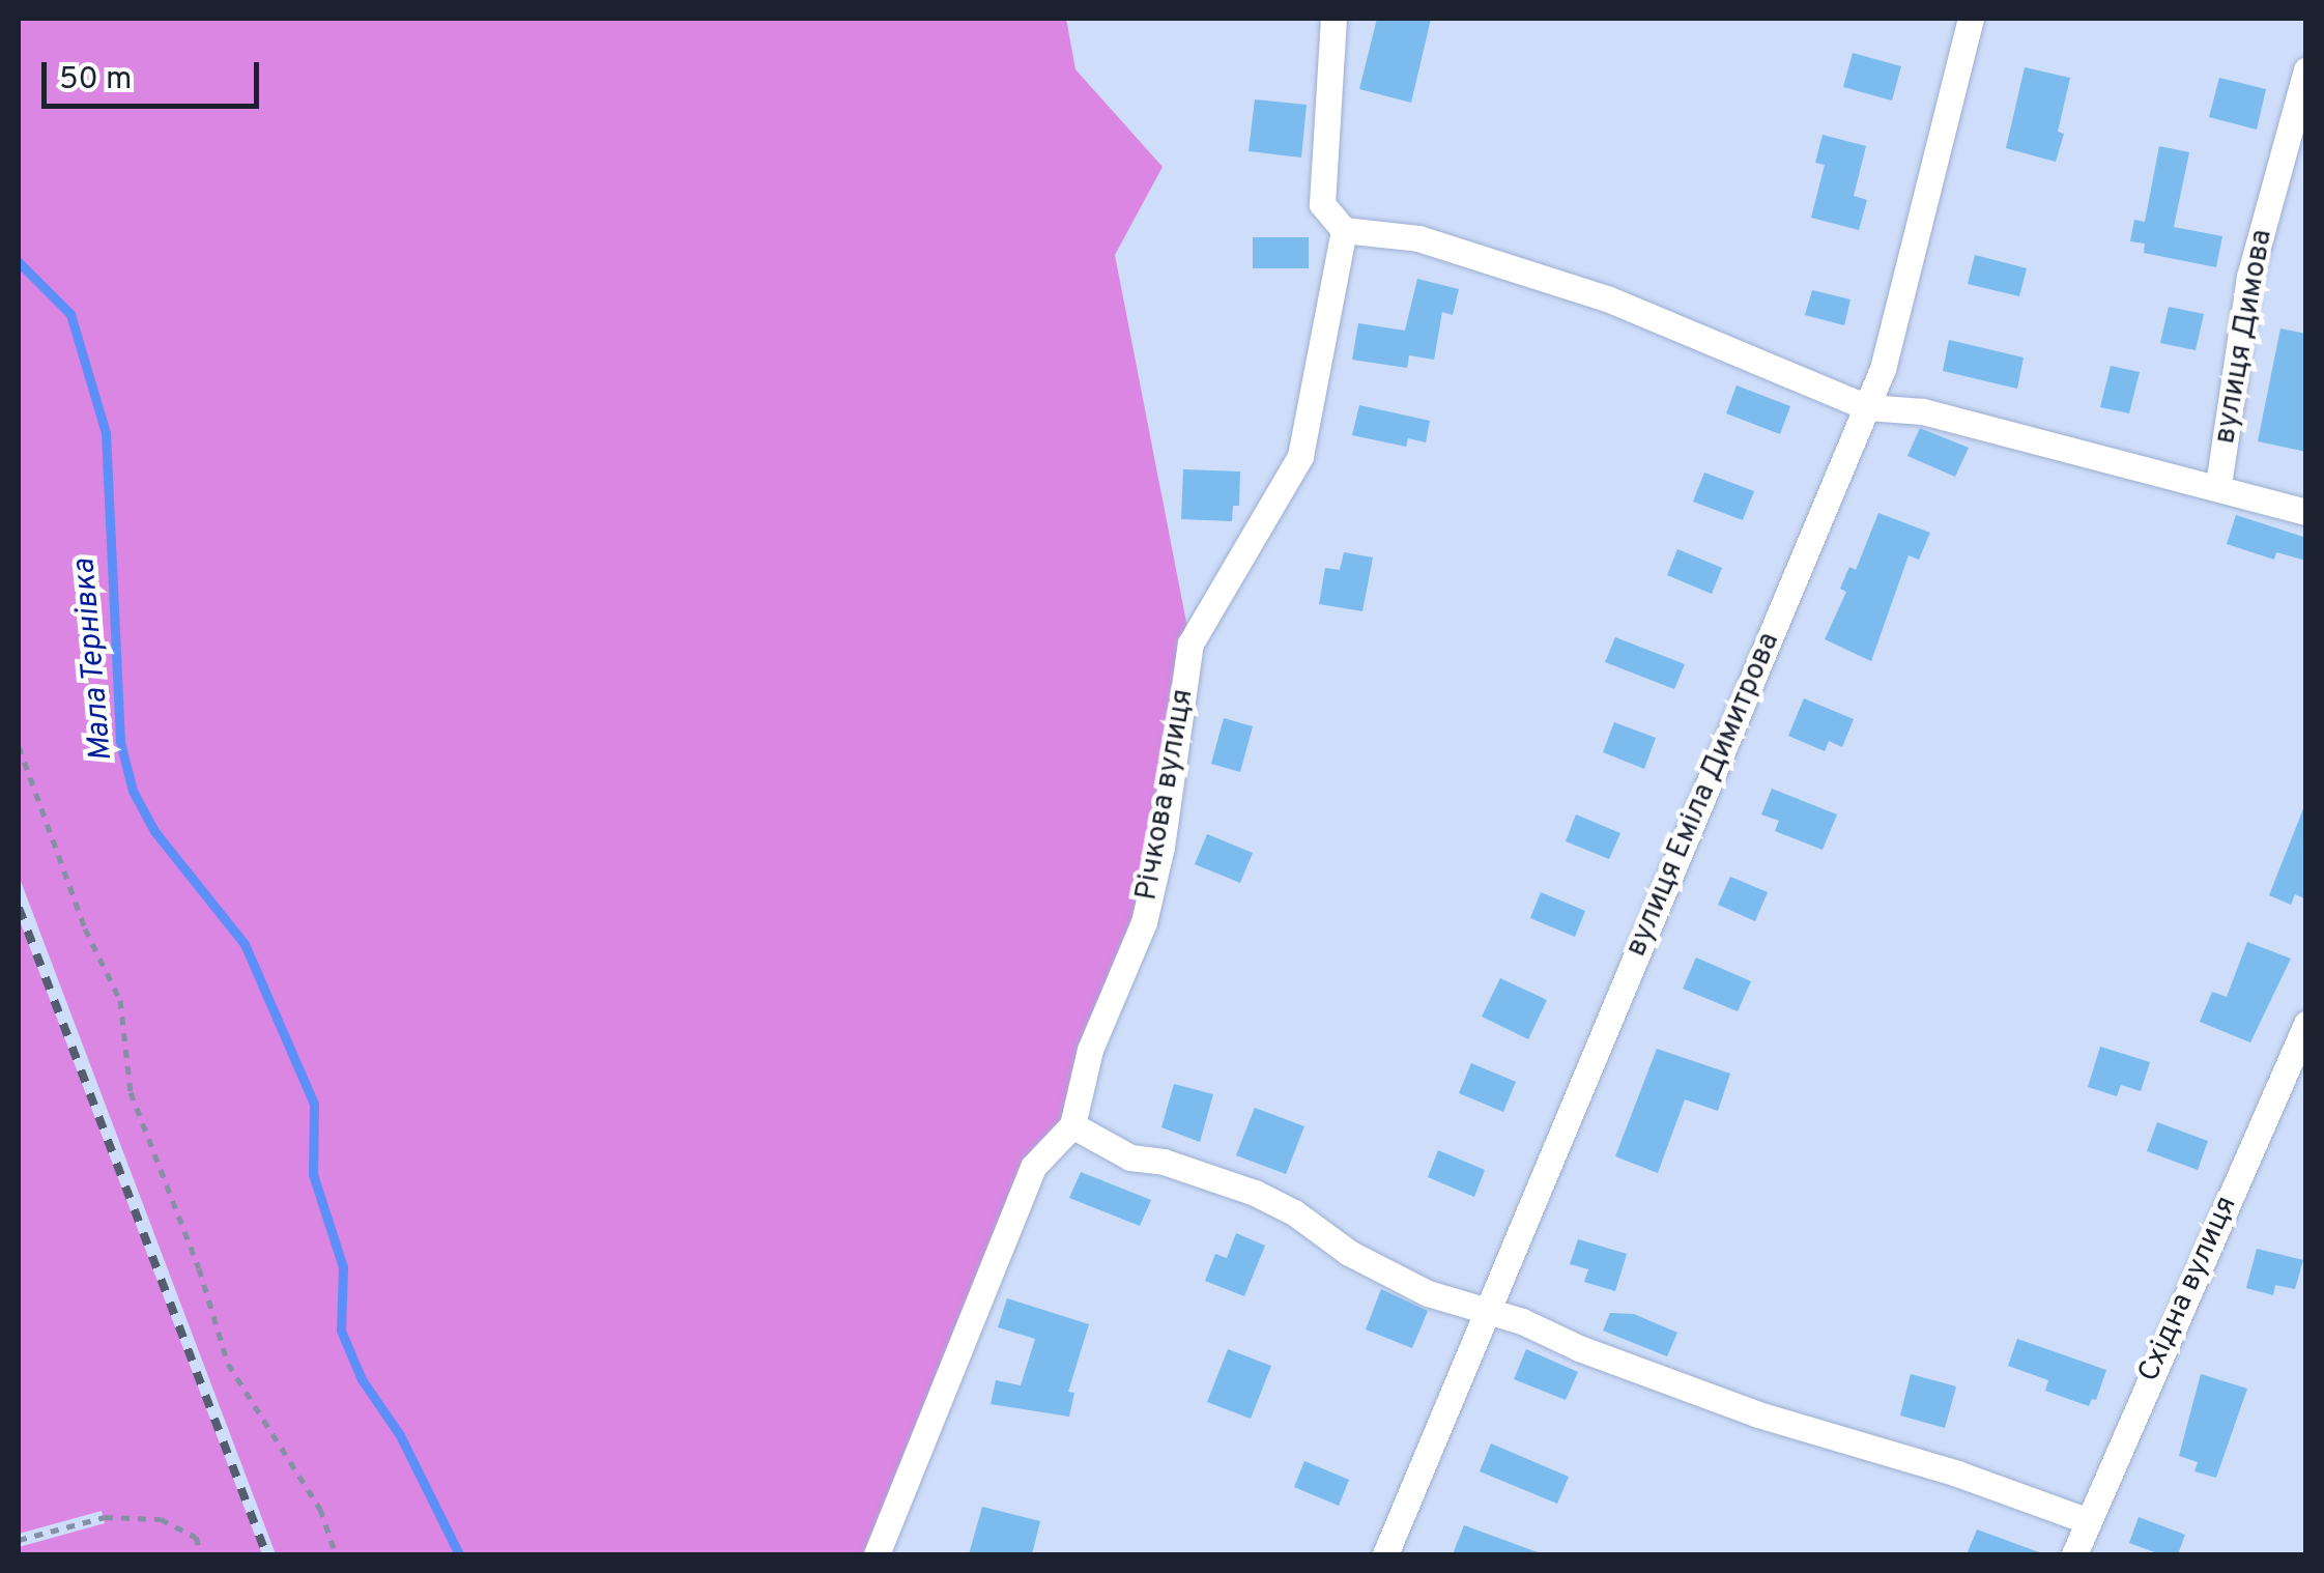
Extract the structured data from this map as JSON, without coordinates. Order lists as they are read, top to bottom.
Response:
{
  "streets": {
    "street": [
      "вулиця Димова",
      "Річкова вулиця",
      "вулиця Еміла Димитрова",
      "Східна вулиця"
    ]
  },
  "water": ["Мала Тернівка"],
  "scale_bar": "50 m"
}
